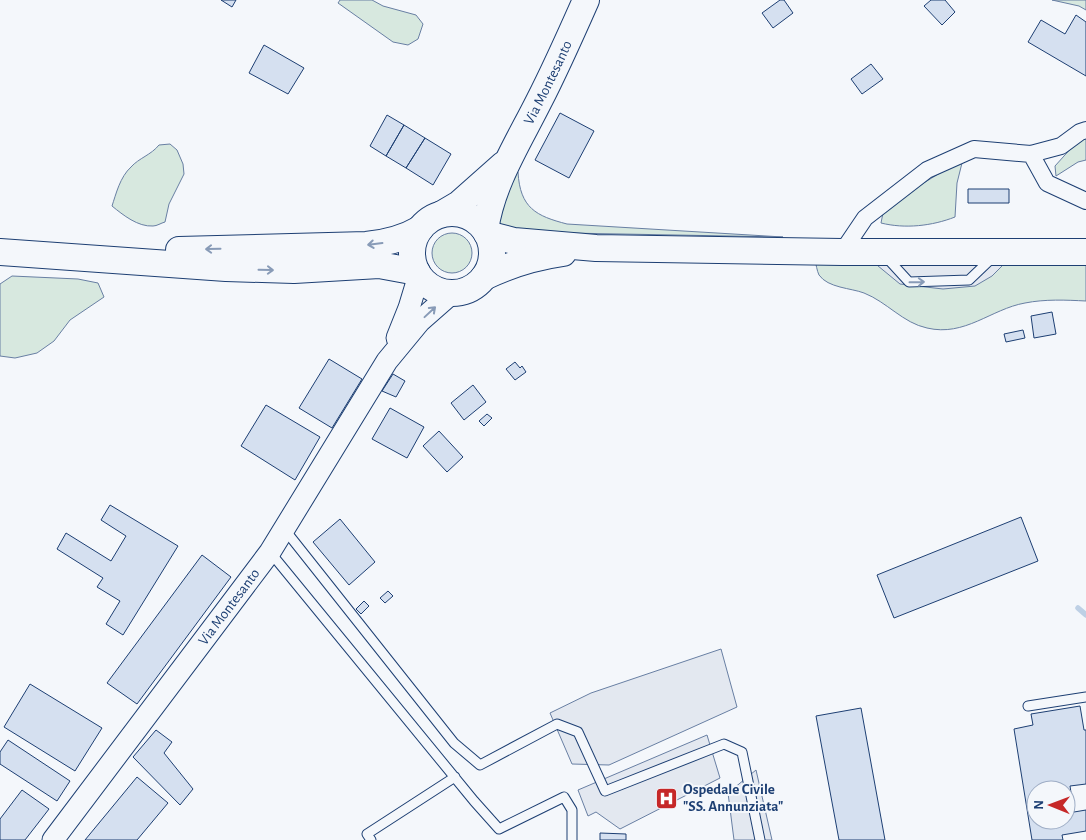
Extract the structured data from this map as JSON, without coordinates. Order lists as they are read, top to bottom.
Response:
{
  "streets": {
    "main road": ["Via Montesanto"]
  },
  "places": {
    "hospital": ["Ospedale Civile \"SS. Annunziata\""]
  },
  "north": "left"
}
